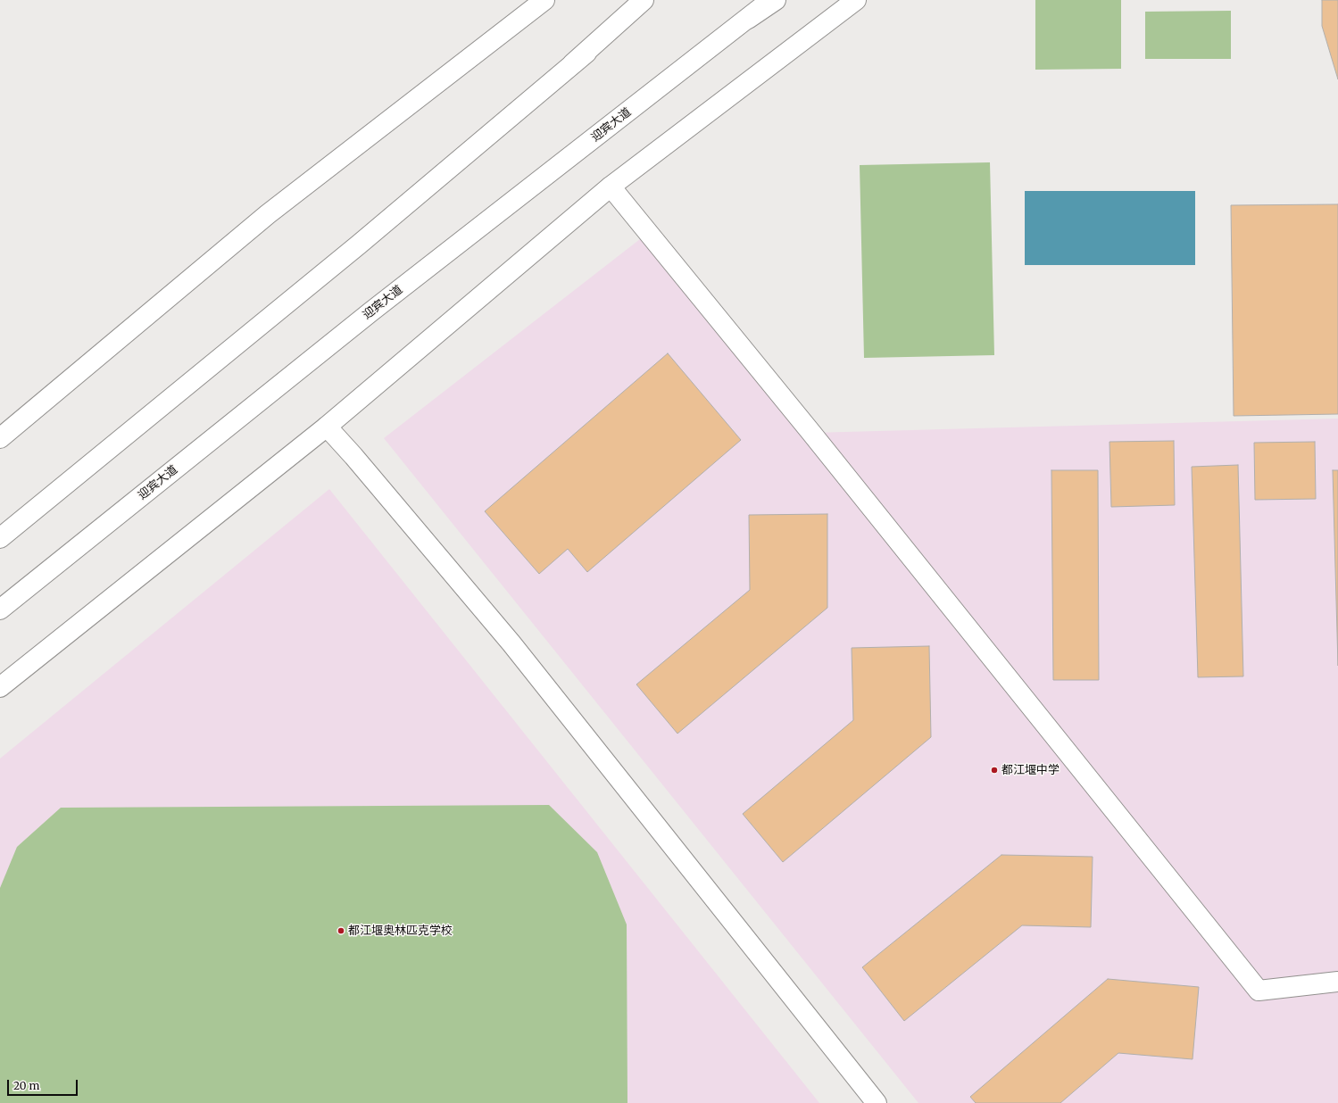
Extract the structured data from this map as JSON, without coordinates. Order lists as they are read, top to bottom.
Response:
{
  "streets": {
    "main road": ["迎宾大道"]
  },
  "places": ["都江堰中学", "都江堰奥林匹克学校"],
  "scale_bar": "20 m"
}
